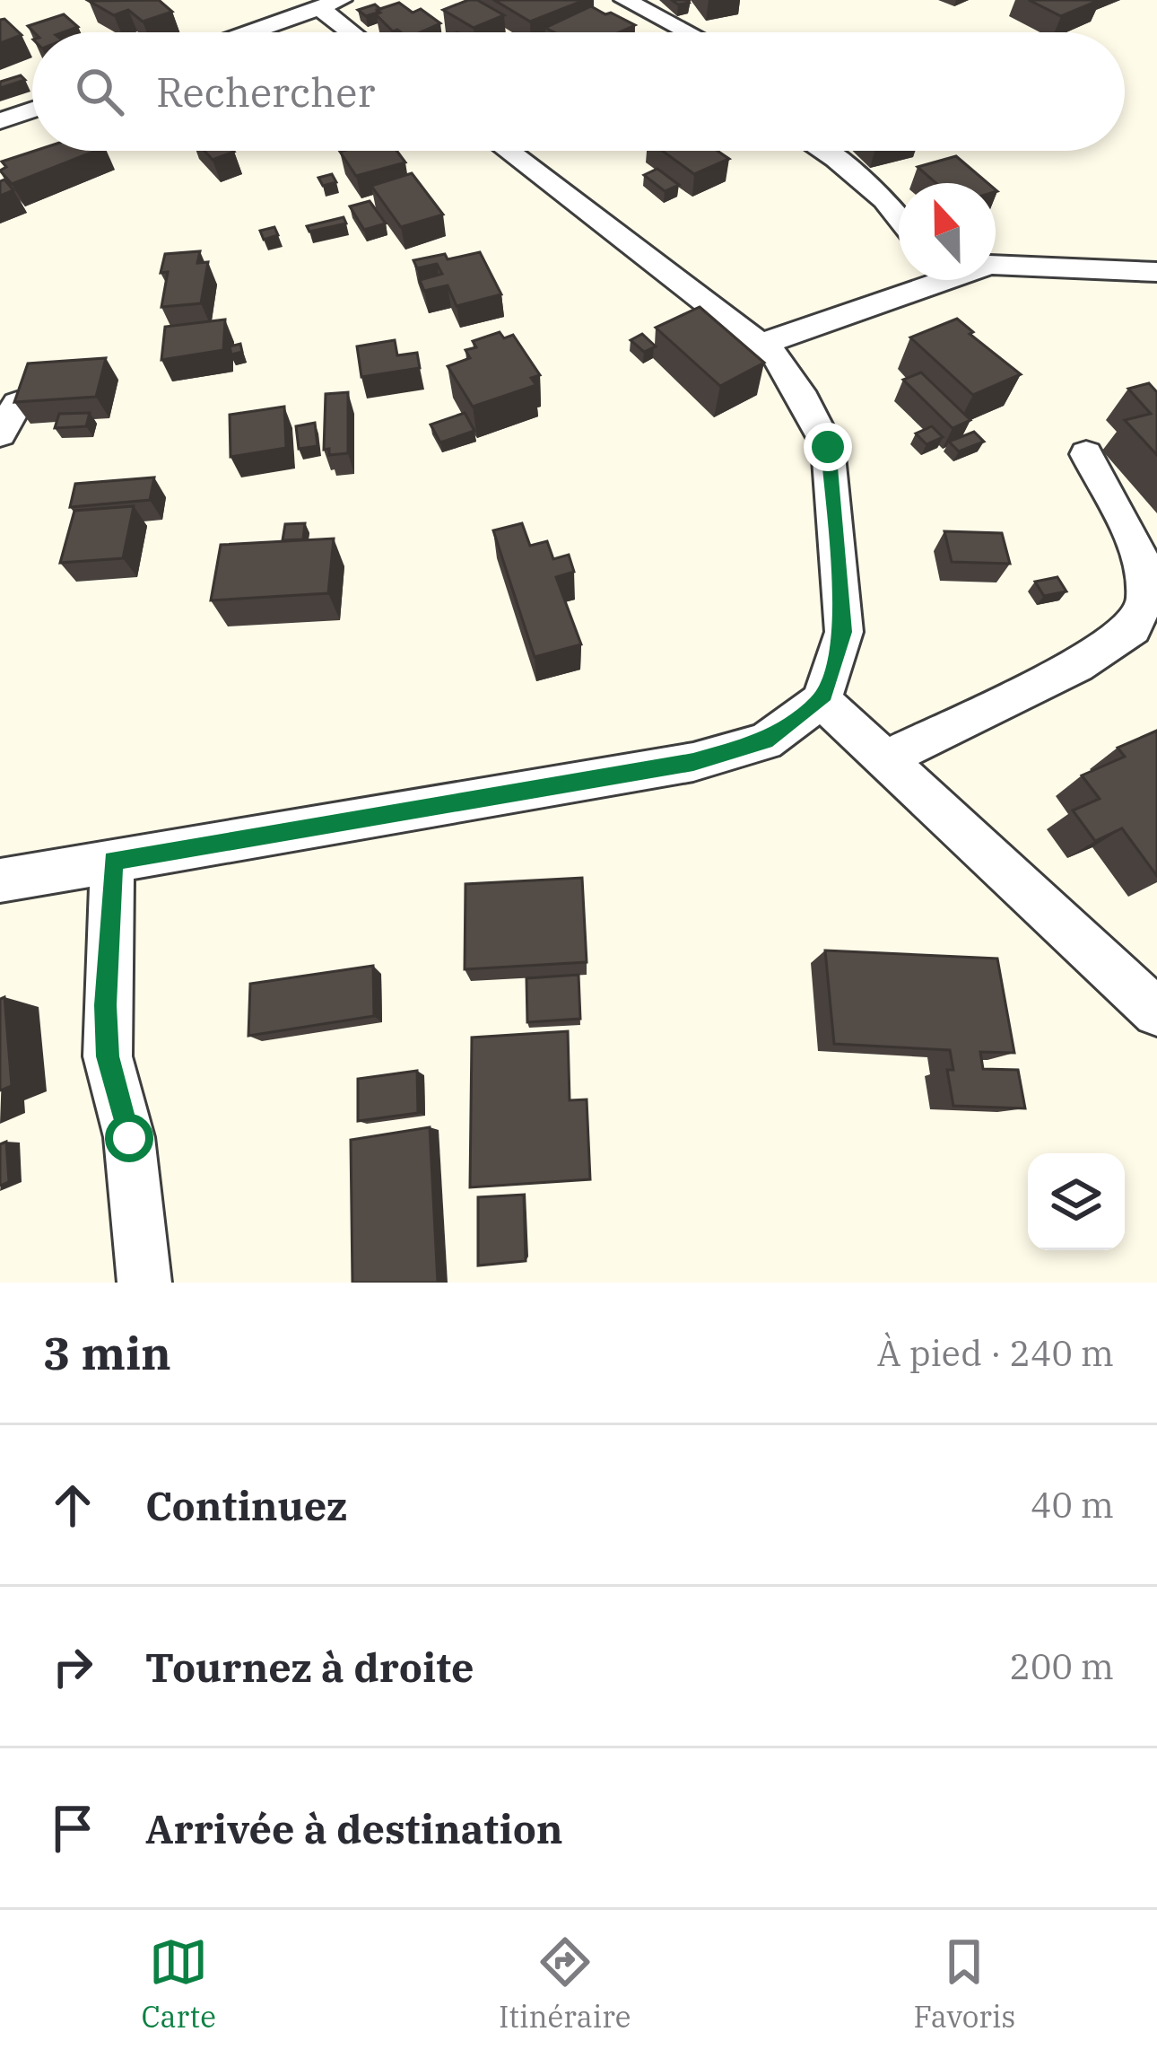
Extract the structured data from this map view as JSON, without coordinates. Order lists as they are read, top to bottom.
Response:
{
  "north": "top",
  "page": {
    "search": "Rechercher",
    "heading": ["3 min", "À pied · 240 m"],
    "list": [
      ["Continuez", "40 m"],
      ["Tournez à droite", "200 m"],
      "Arrivée à destination"
    ],
    "nav": ["Carte", "Itinéraire", "Favoris"]
  }
}
